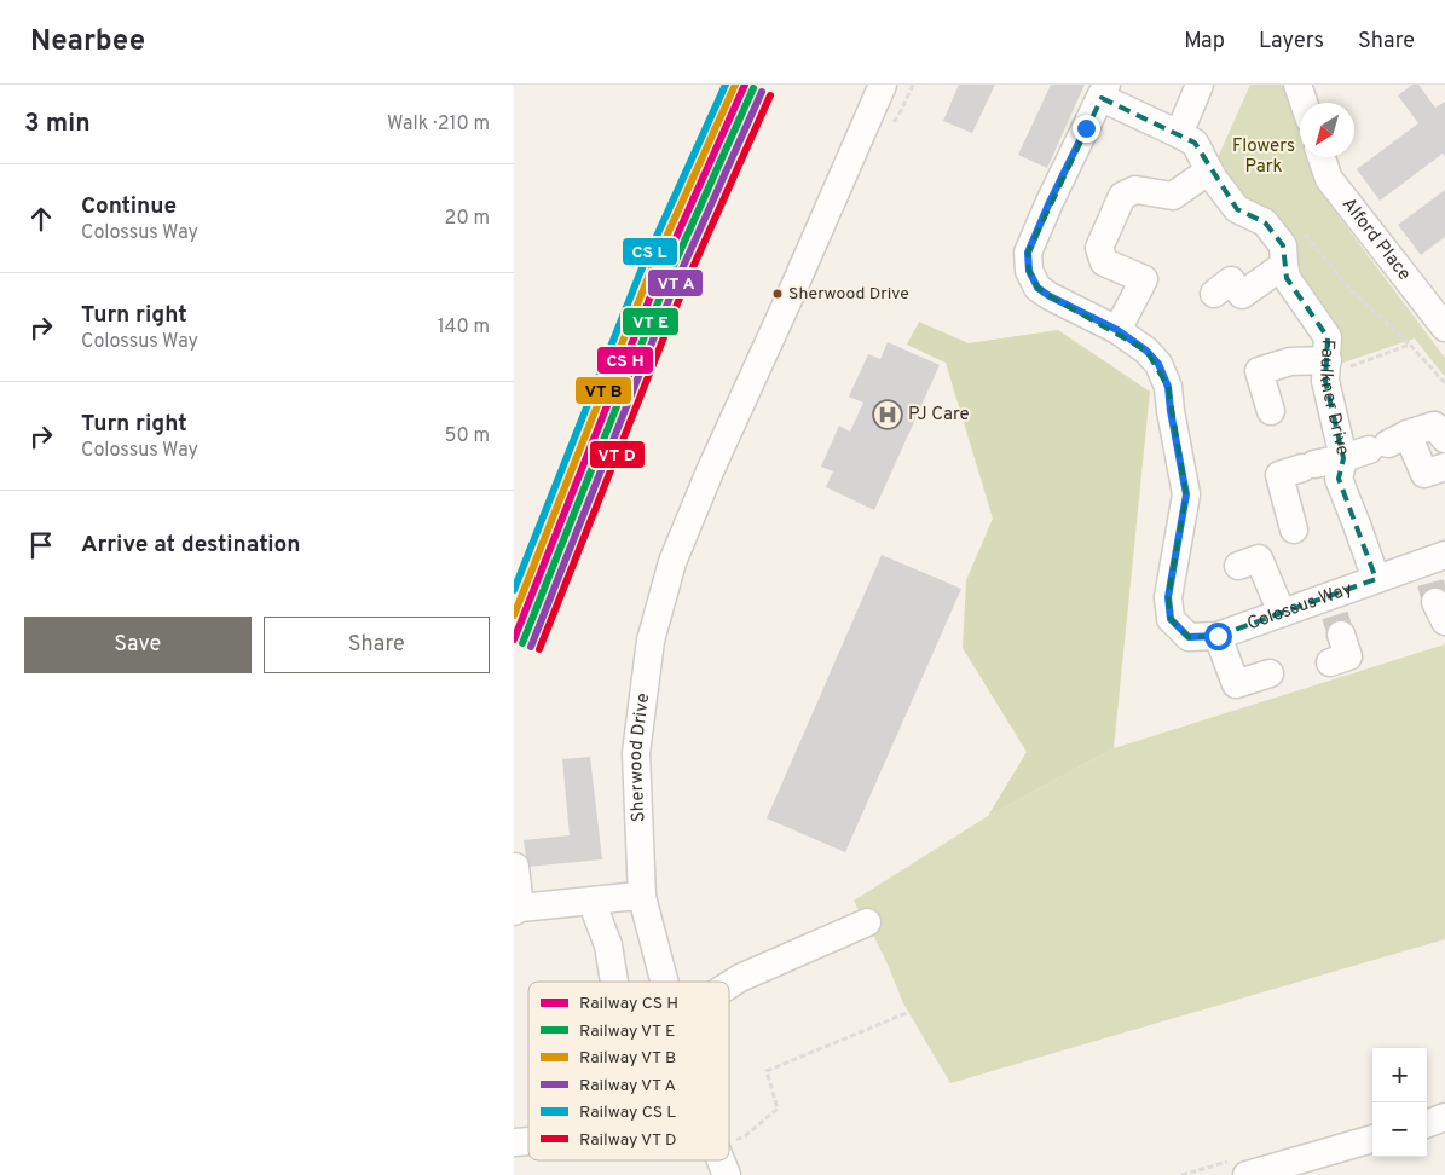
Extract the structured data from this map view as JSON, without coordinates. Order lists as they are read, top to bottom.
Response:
{
  "streets": {
    "street": [
      "Alford Place",
      "Faulkner Drive",
      "Colossus Way",
      "Sherwood Drive"
    ]
  },
  "crossings": [
    ["Faulkner Drive", "Colossus Way"]
  ],
  "parks": ["Flowers Park"],
  "places": {
    "other": ["Sherwood Drive"],
    "hospital": ["PJ Care"]
  },
  "legend": [
    "Railway CS H",
    "Railway VT E",
    "Railway VT B",
    "Railway VT A",
    "Railway CS L",
    "Railway VT D"
  ],
  "north": "bottom left",
  "page": {
    "header": "Nearbee",
    "nav": ["Map", "Layers", "Share"],
    "heading": ["3 min", "Walk · 210 m"],
    "list": [
      ["Continue", "Colossus Way", "20 m"],
      ["Turn right", "Colossus Way", "140 m"],
      ["Turn right", "Colossus Way", "50 m"],
      "Arrive at destination"
    ],
    "buttons": ["Save", "Share"],
    "map_buttons": ["+", "−"]
  }
}
